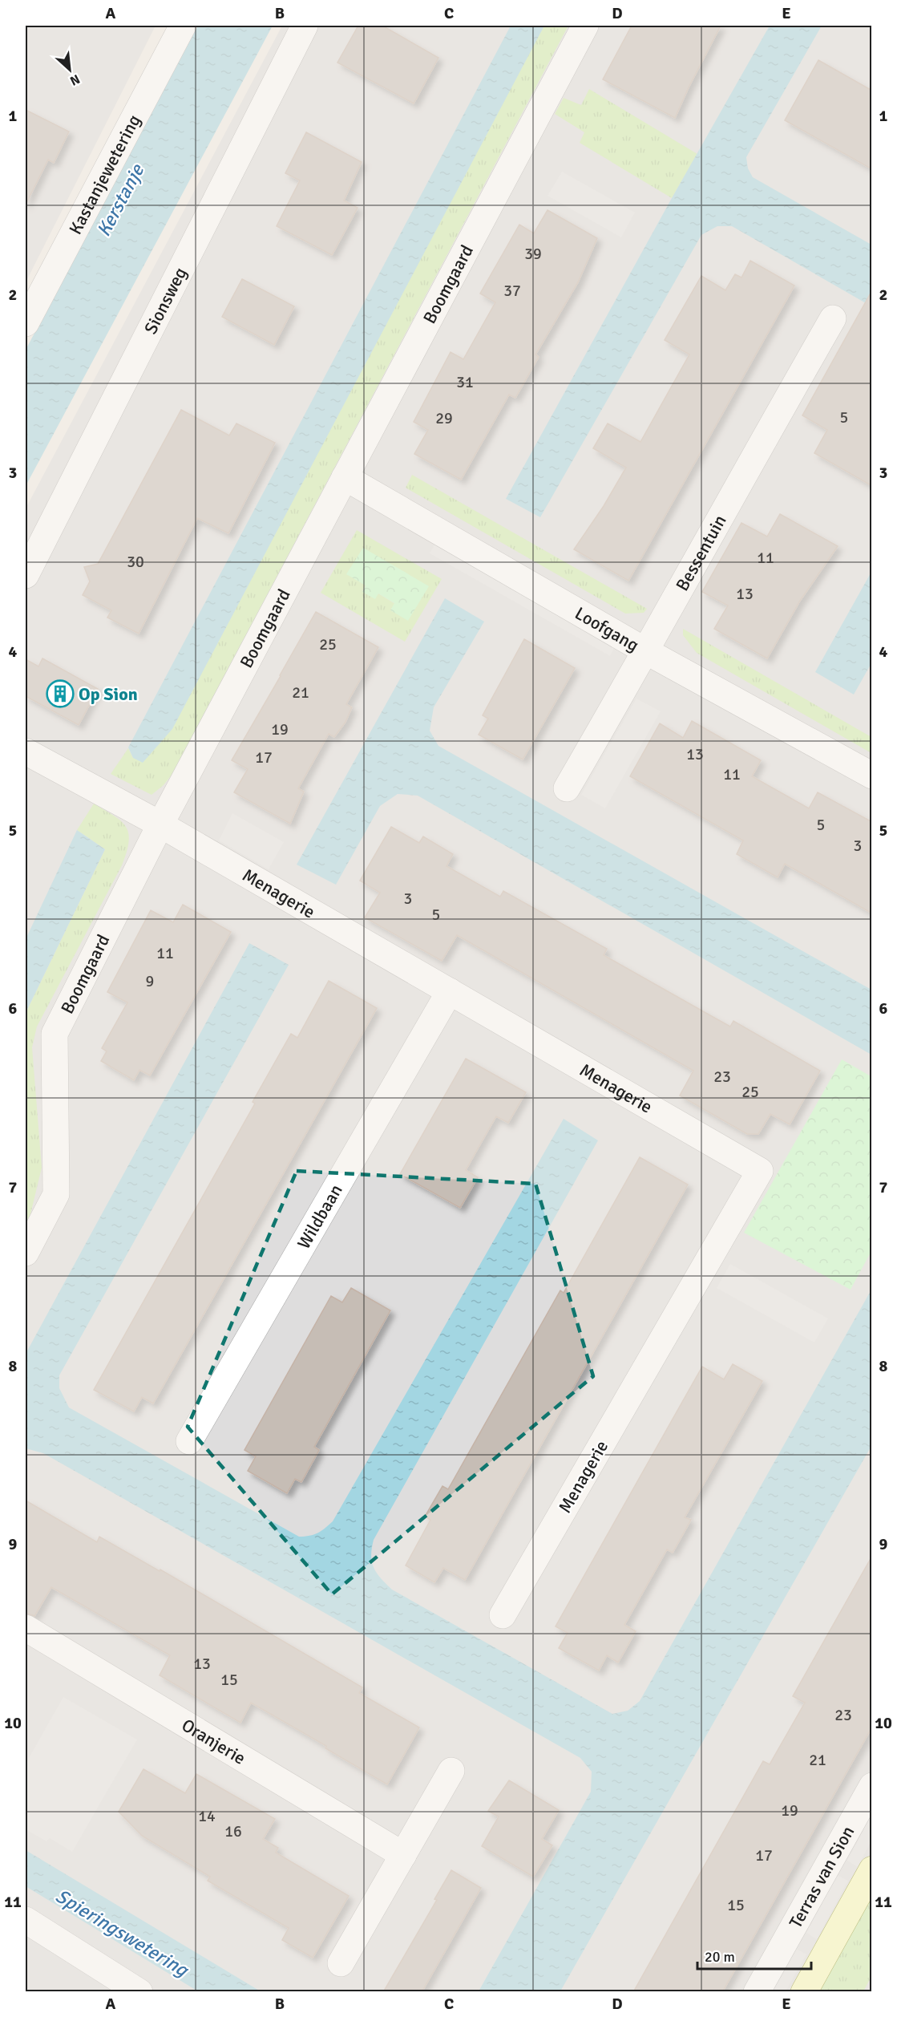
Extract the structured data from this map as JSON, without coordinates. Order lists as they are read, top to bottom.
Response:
{
  "streets": {
    "street": [
      "Kastanjewetering",
      "Boomgaard",
      "Sionsweg",
      "Bessentuin",
      "Loofgang",
      "Menagerie",
      "Wildbaan",
      "Oranjerie",
      "Terras van Sion"
    ]
  },
  "crossings": [
    ["Boomgaard", "Loofgang"],
    ["Boomgaard", "Menagerie"],
    ["Bessentuin", "Loofgang"],
    ["Menagerie", "Wildbaan"]
  ],
  "water": ["Kerstanje", "Spieringswetering"],
  "places": {
    "building": ["Op Sion"]
  },
  "house_numbers": [
    "39",
    "37",
    "31",
    "5",
    "29",
    "11",
    "30",
    "13",
    "25",
    "21",
    "19",
    "13",
    "17",
    "11",
    "5",
    "3",
    "3",
    "5",
    "11",
    "9",
    "23",
    "25",
    "13",
    "15",
    "23",
    "21",
    "19",
    "14",
    "16",
    "17",
    "15"
  ],
  "scale_bar": "20 m",
  "north": "bottom right",
  "grid": {
    "columns": [
      "A",
      "B",
      "C",
      "D",
      "E"
    ],
    "rows": [
      "1",
      "2",
      "3",
      "4",
      "5",
      "6",
      "7",
      "8",
      "9",
      "10",
      "11"
    ]
  }
}
